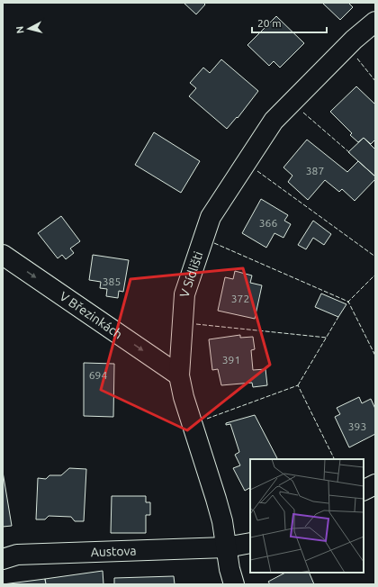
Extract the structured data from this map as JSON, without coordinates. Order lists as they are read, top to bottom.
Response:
{
  "streets": {
    "street": ["V Sídlišti", "V Březinkách", "Austova"]
  },
  "crossings": [
    ["V Sídlišti", "V Březinkách"],
    ["V Sídlišti", "Austova"]
  ],
  "one_way": ["V Březinkách"],
  "house_numbers": [
    "387",
    "366",
    "385",
    "372",
    "391",
    "694",
    "393"
  ],
  "scale_bar": "20 m",
  "north": "left"
}
